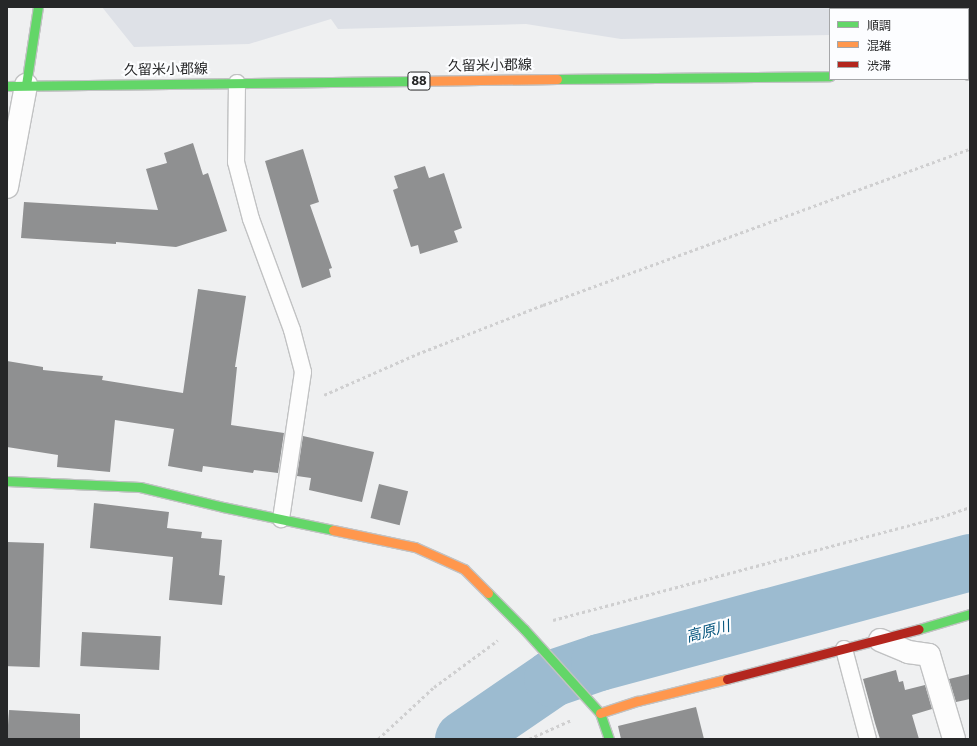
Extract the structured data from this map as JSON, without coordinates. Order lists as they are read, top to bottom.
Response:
{
  "streets": {
    "street": ["久留米小郡線", "88"]
  },
  "water": ["高原川"],
  "legend": ["順調", "混雑", "渋滞"]
}
